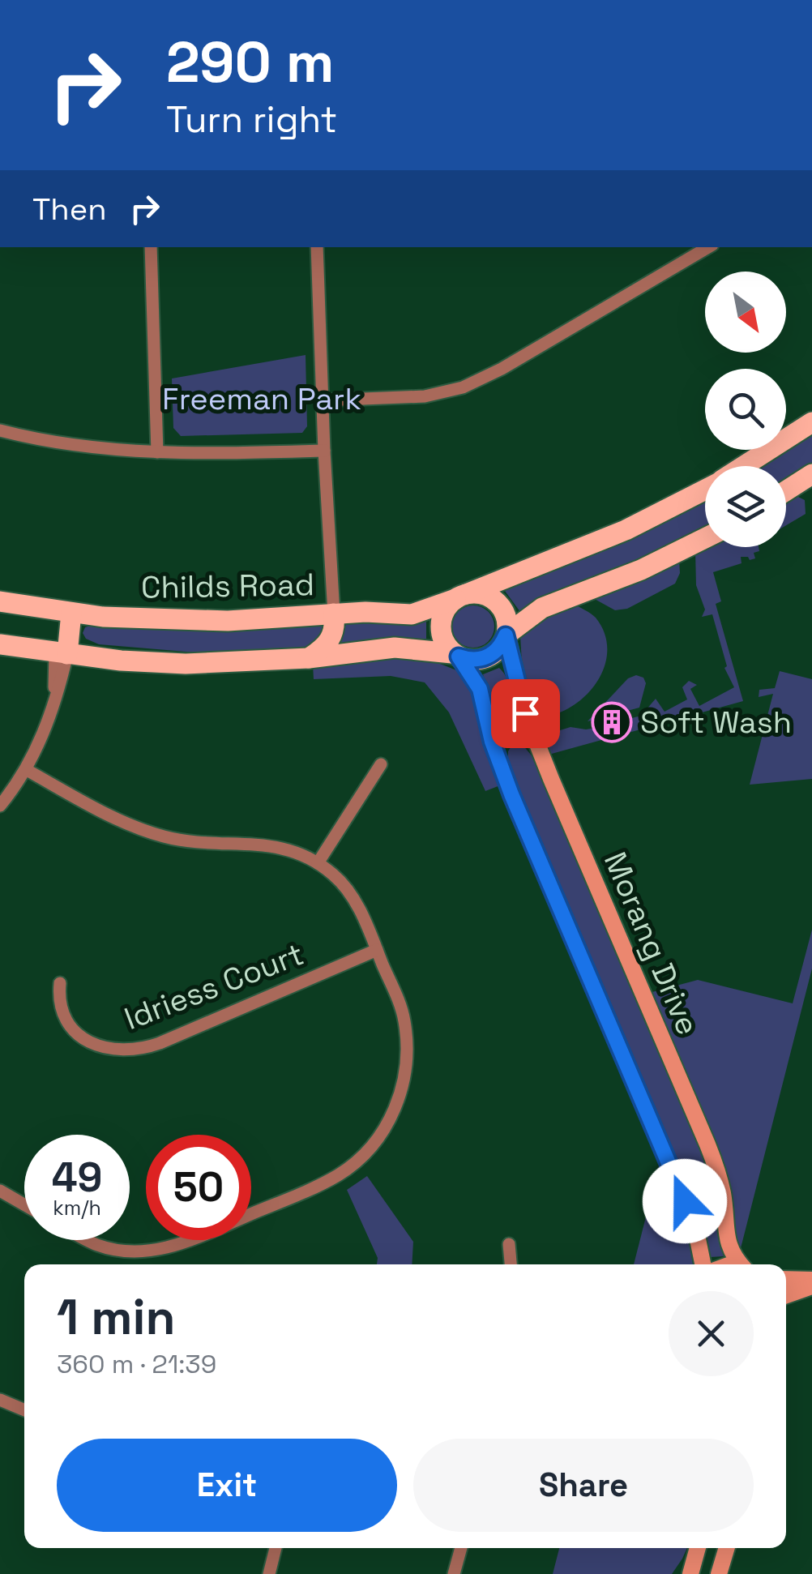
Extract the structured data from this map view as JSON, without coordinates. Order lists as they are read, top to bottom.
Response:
{
  "streets": {
    "main road": ["Childs Road", "Morang Drive"],
    "street": ["Idriess Court"]
  },
  "crossings": [
    ["Childs Road", "Morang Drive"]
  ],
  "parks": ["Freeman Park"],
  "places": {
    "building": ["Soft Wash"]
  },
  "north": "bottom right",
  "page": {
    "turn": ["290 m", "Turn right"],
    "then": "Then",
    "speed": "49 km/h",
    "limit": "50",
    "heading": ["1 min", "360 m · 21:39"],
    "buttons": ["Exit", "Share"]
  }
}
